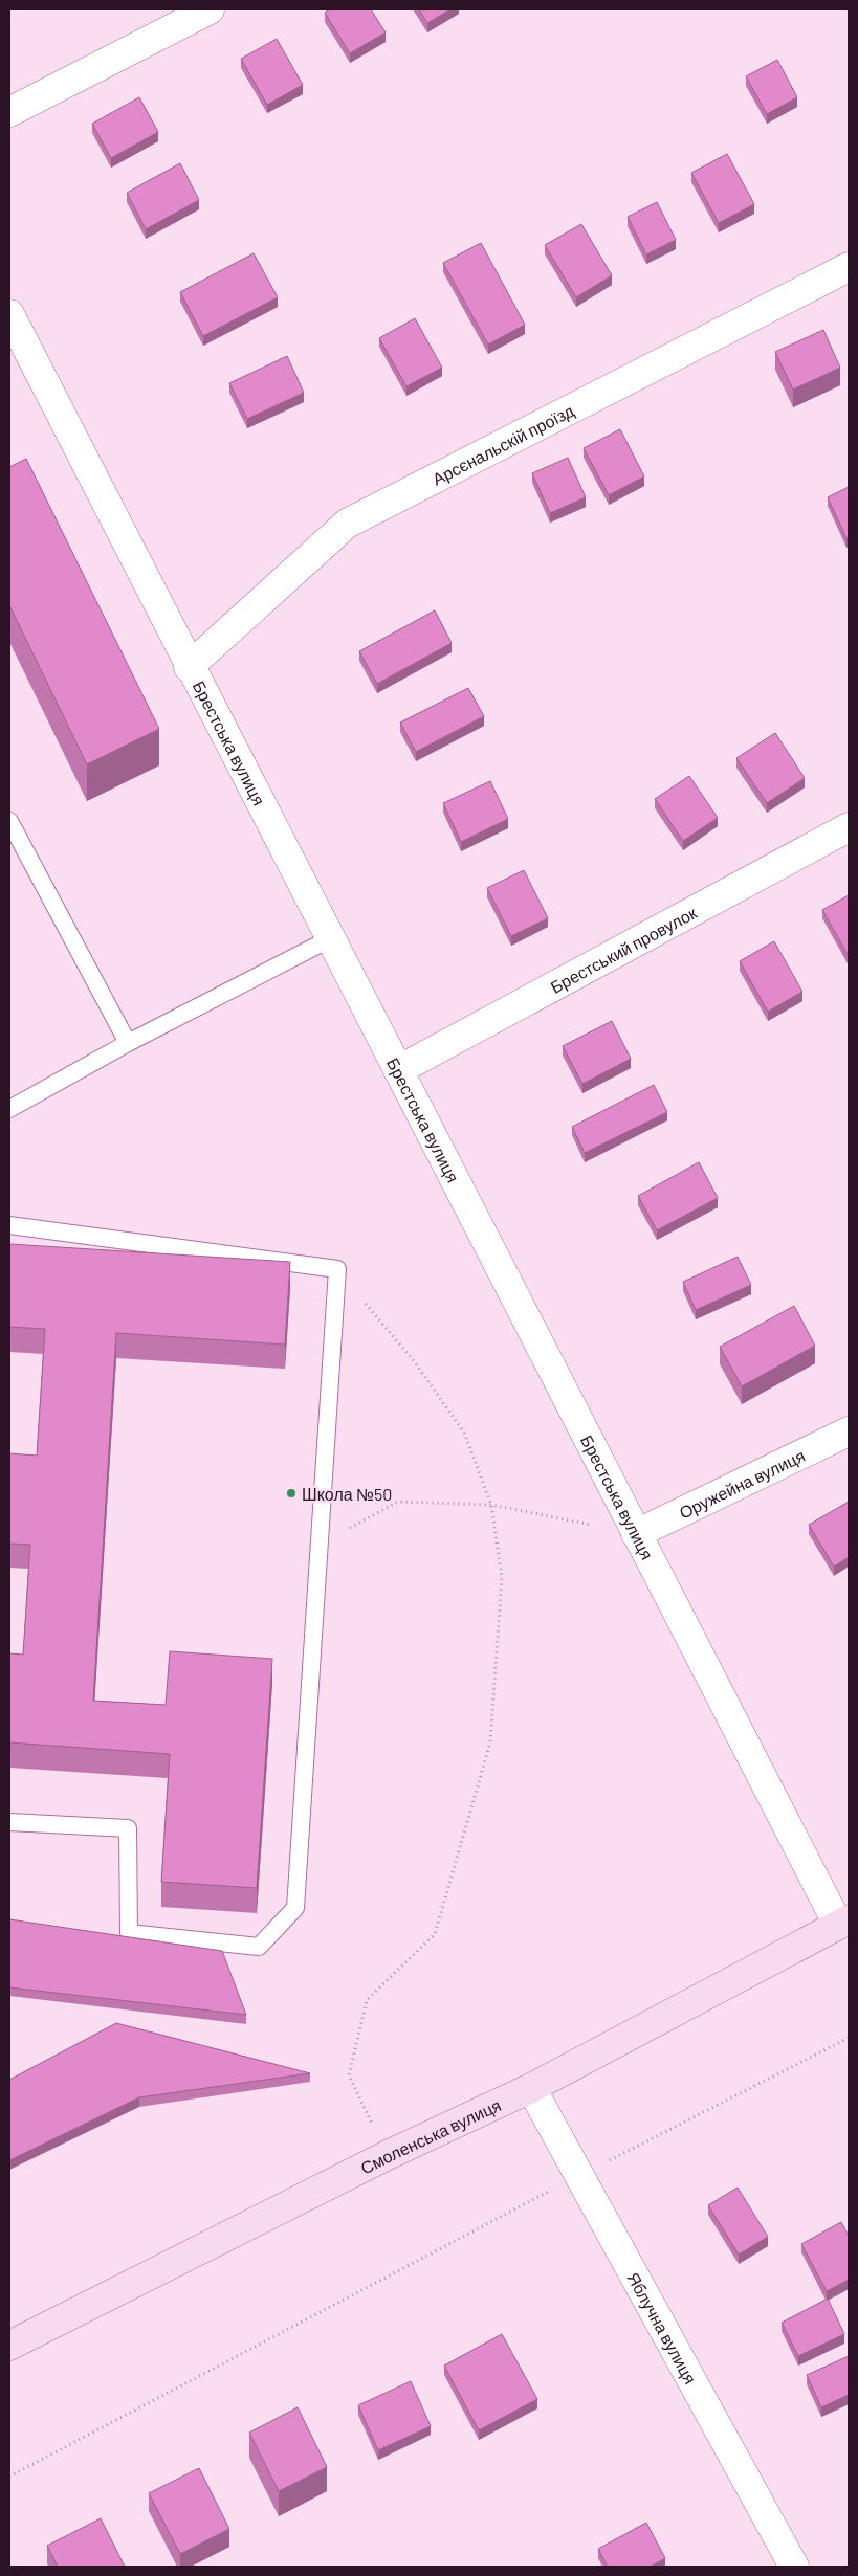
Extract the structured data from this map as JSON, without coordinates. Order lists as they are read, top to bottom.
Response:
{
  "streets": {
    "street": [
      "Арсєнальскій проїзд",
      "Брестська вулиця",
      "Брестський провулок",
      "Оружейна вулиця",
      "Смоленська вулиця",
      "Яблучна вулиця"
    ]
  },
  "crossings": [
    ["Арсєнальскій проїзд", "Брестська вулиця"],
    ["Брестська вулиця", "Брестський провулок"],
    ["Брестська вулиця", "Оружейна вулиця"],
    ["Брестська вулиця", "Смоленська вулиця"],
    ["Смоленська вулиця", "Яблучна вулиця"]
  ],
  "places": ["Школа №50"]
}
